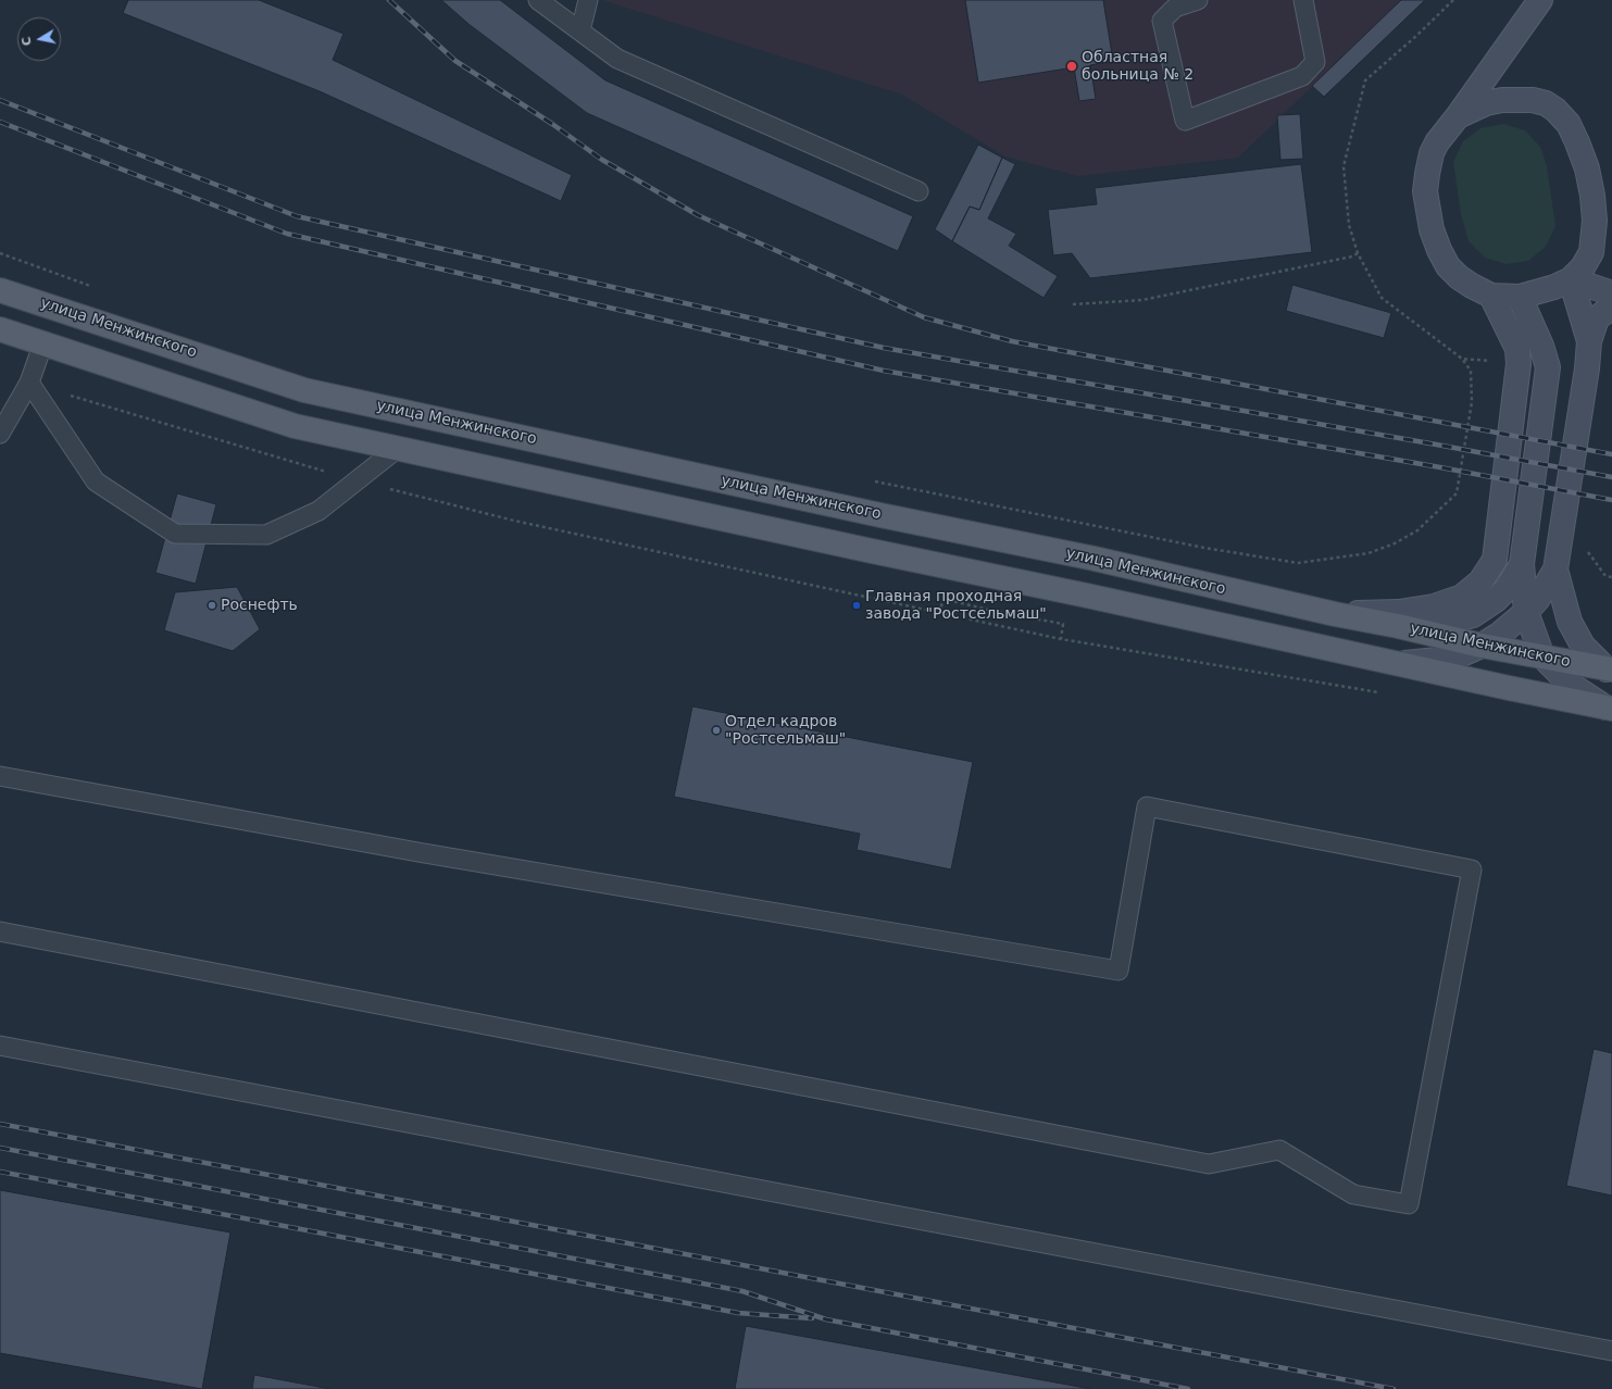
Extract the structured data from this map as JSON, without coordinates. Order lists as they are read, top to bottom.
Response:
{
  "streets": {
    "main road": ["улица Менжинского"]
  },
  "places": [
    "Областная больница № 2",
    "Роснефть",
    "Главная проходная завода \"Ростсельмаш\"",
    "Отдел кадров \"Ростсельмаш\""
  ],
  "north": "left"
}
